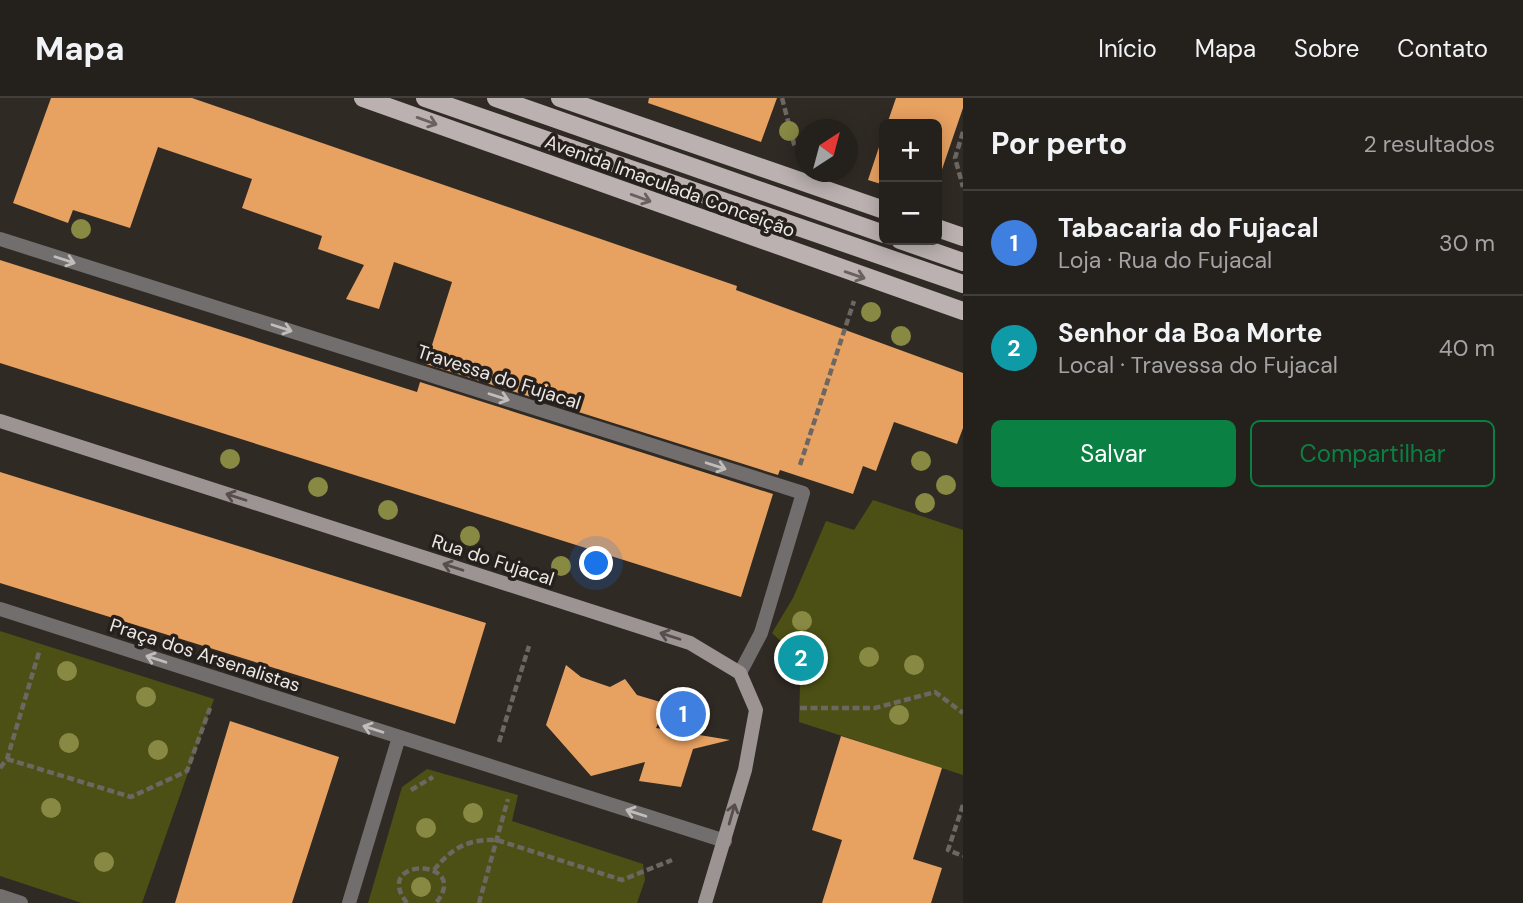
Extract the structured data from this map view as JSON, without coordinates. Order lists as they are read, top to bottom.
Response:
{
  "streets": {
    "main road": ["Avenida Imaculada Conceição", "Rua do Fujacal"],
    "street": ["Travessa do Fujacal", "Praça dos Arsenalistas"]
  },
  "crossings": [
    ["Travessa do Fujacal", "Rua do Fujacal"]
  ],
  "one_way": ["Travessa do Fujacal", "Rua do Fujacal", "Praça dos Arsenalistas"],
  "north": "top right",
  "page": {
    "header": "Mapa",
    "nav": [
      "Início",
      "Mapa",
      "Sobre",
      "Contato"
    ],
    "heading": ["Por perto", "2 resultados"],
    "map_buttons": ["+", "−"],
    "list": [
      {
        "mark": "1",
        "name": "Tabacaria do Fujacal",
        "note": "Loja · Rua do Fujacal",
        "value": "30 m"
      },
      {
        "mark": "2",
        "name": "Senhor da Boa Morte",
        "note": "Local · Travessa do Fujacal",
        "value": "40 m"
      }
    ],
    "buttons": ["Salvar", "Compartilhar"],
    "pins": ["2", "1"]
  }
}
